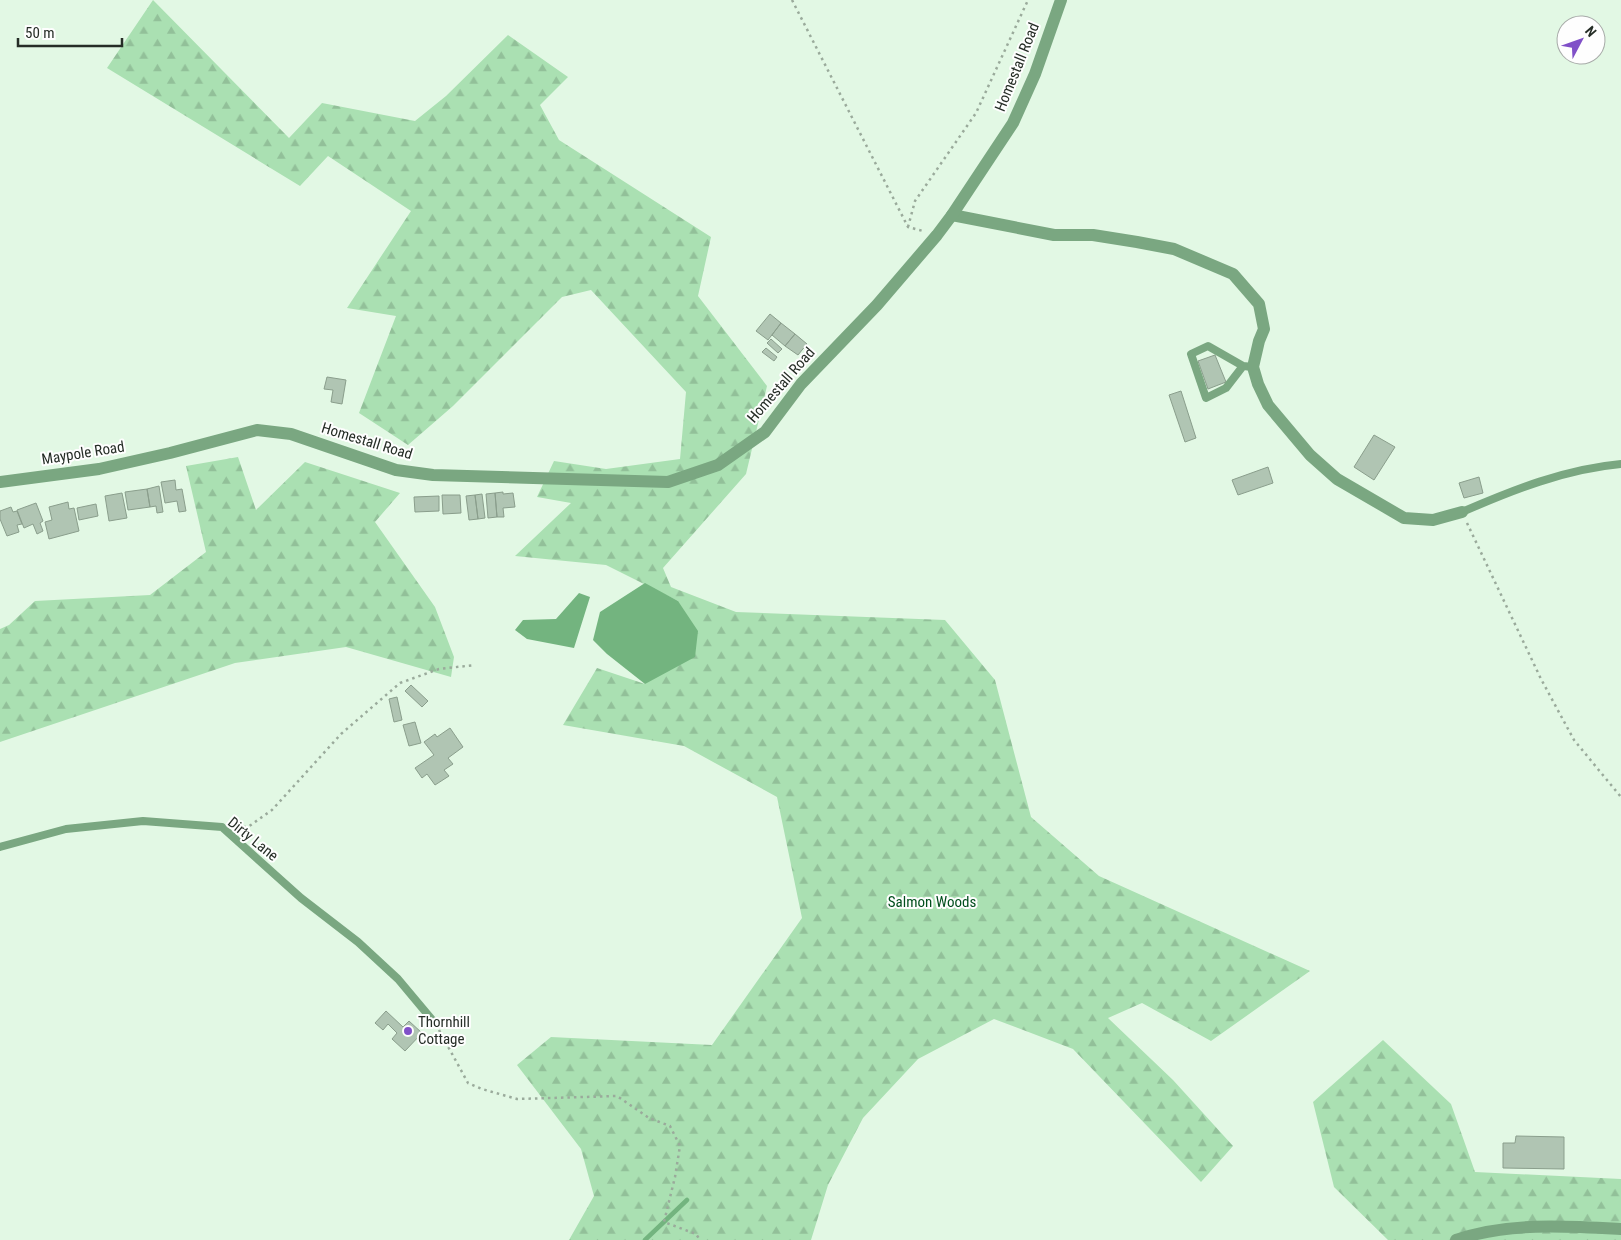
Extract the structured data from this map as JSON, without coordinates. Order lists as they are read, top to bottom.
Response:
{
  "streets": {
    "street": ["Homestall Road", "Maypole Road"],
    "lane": ["Dirty Lane"]
  },
  "crossings": [
    ["Homestall Road", "Maypole Road"]
  ],
  "parks": ["Salmon Woods"],
  "places": ["Thornhill Cottage"],
  "scale_bar": "50 m",
  "north": "top right"
}
